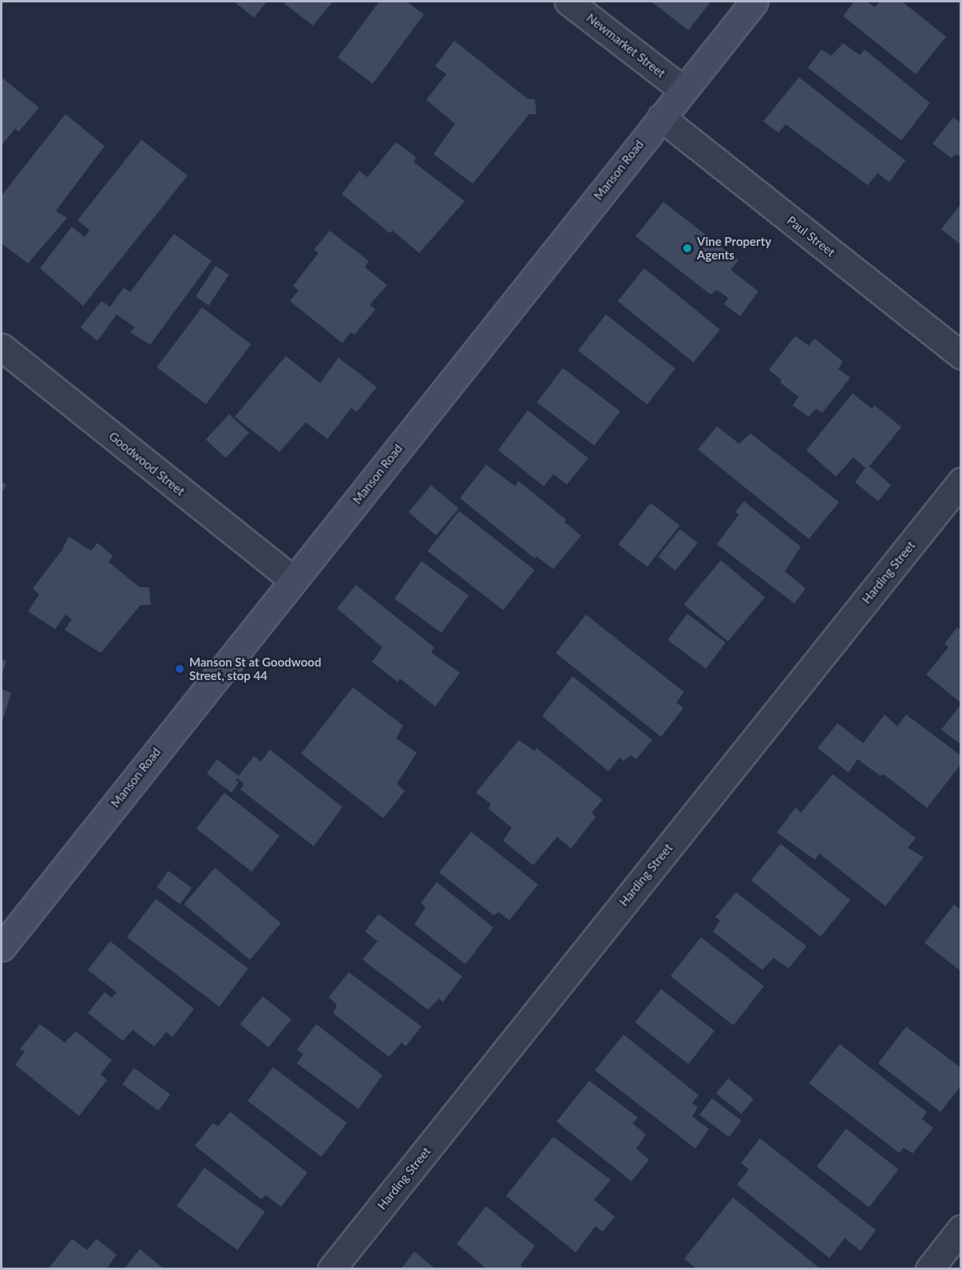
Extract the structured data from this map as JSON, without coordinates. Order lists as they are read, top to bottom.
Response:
{
  "streets": {
    "street": [
      "Newmarket Street",
      "Manson Road",
      "Paul Street",
      "Goodwood Street",
      "Harding Street"
    ]
  },
  "crossings": [
    ["Newmarket Street", "Manson Road"],
    ["Manson Road", "Paul Street"],
    ["Manson Road", "Goodwood Street"]
  ],
  "places": ["Vine Property Agents", "Manson St at Goodwood Street, stop 44"]
}
